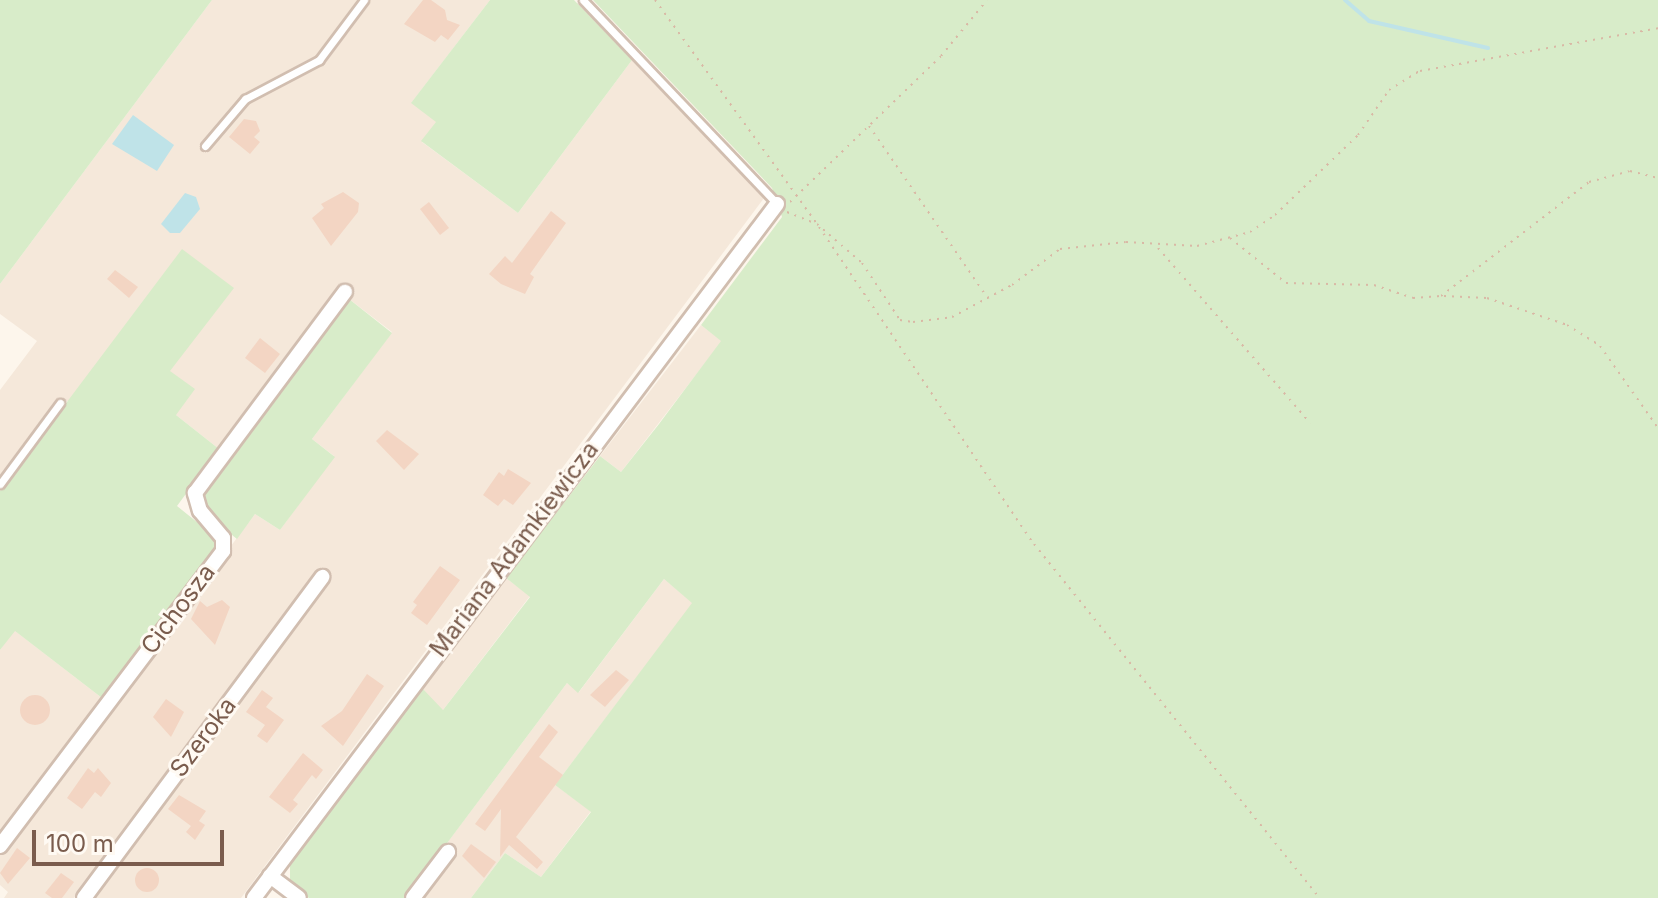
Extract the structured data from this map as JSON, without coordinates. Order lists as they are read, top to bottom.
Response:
{
  "streets": {
    "street": ["Mariana Adamkiewicza", "Cichosza", "Szeroka"]
  },
  "scale_bar": "100 m"
}
